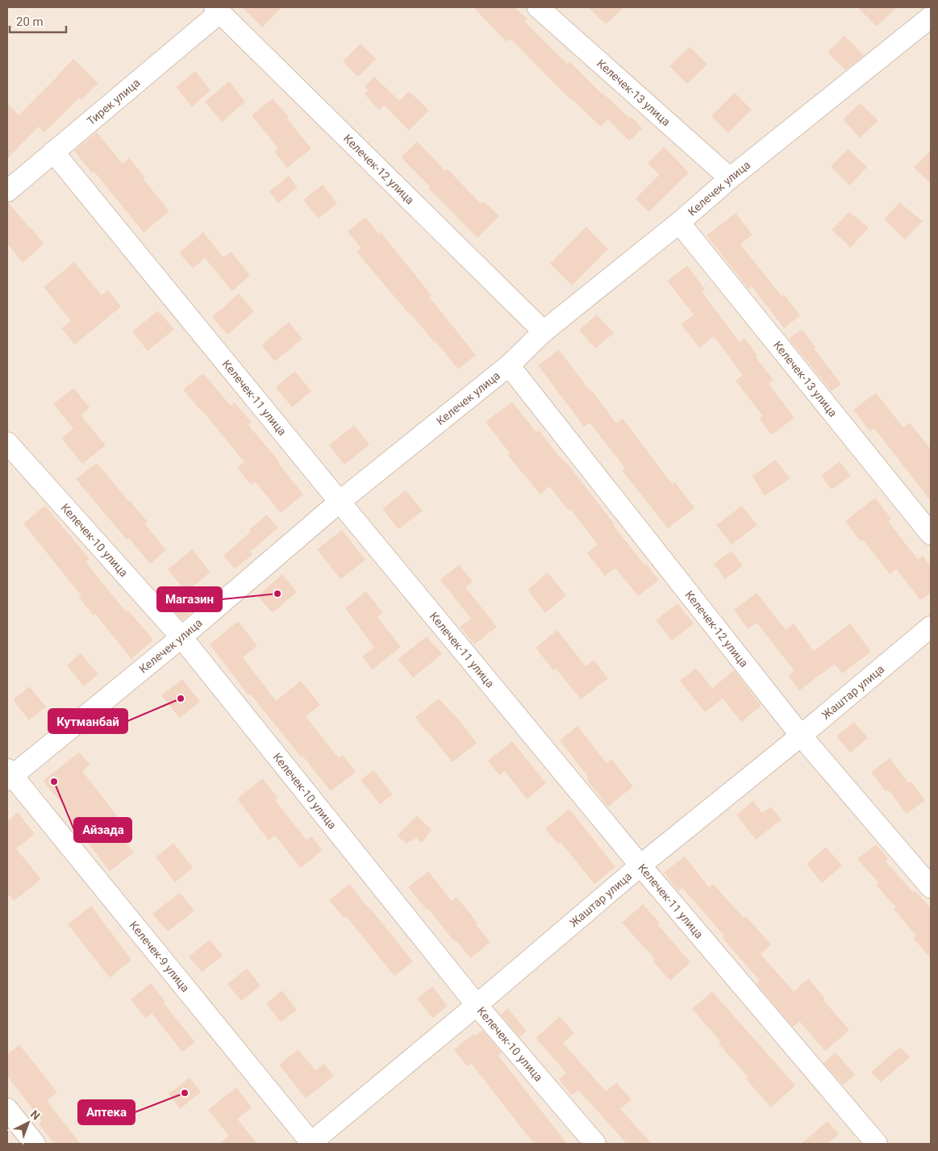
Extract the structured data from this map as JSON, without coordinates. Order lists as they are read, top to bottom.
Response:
{
  "streets": {
    "street": [
      "Келечек-13 улица",
      "Тирек улица",
      "Келечек-12 улица",
      "Келечек улица",
      "Келечек-11 улица",
      "Келечек-10 улица",
      "Жаштар улица",
      "Келечек-9 улица"
    ]
  },
  "crossings": [
    ["Келечек-13 улица", "Келечек улица"],
    ["Тирек улица", "Келечек-12 улица"],
    ["Тирек улица", "Келечек-11 улица"],
    ["Келечек-12 улица", "Келечек улица"],
    ["Келечек-12 улица", "Жаштар улица"],
    ["Келечек улица", "Келечек-11 улица"],
    ["Келечек улица", "Келечек-10 улица"],
    ["Келечек улица", "Келечек-9 улица"],
    ["Келечек-11 улица", "Жаштар улица"],
    ["Келечек-10 улица", "Жаштар улица"],
    ["Жаштар улица", "Келечек-9 улица"]
  ],
  "places": [
    "Магазин",
    "Кутманбай",
    "Айзада",
    "Аптека"
  ],
  "scale_bar": "20 m",
  "north": "top right"
}
